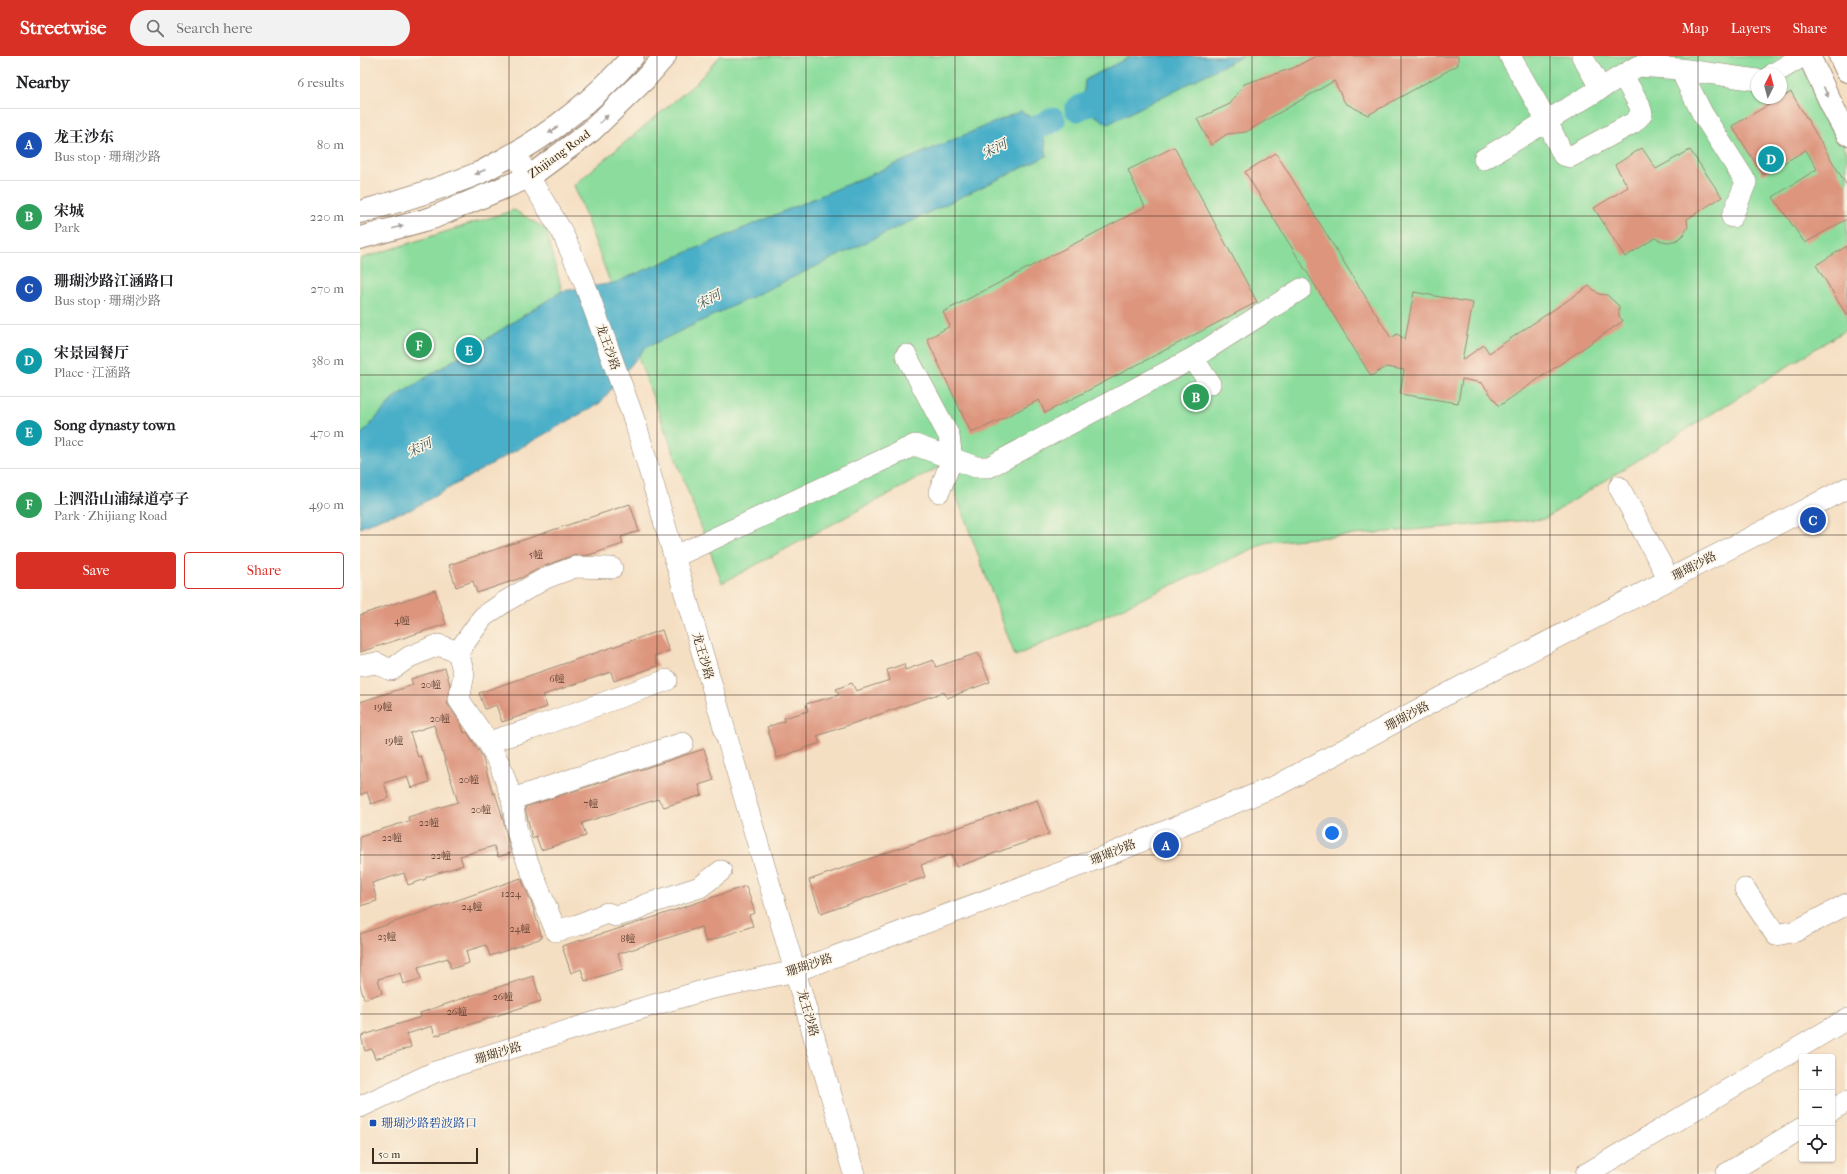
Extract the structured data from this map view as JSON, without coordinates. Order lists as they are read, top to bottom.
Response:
{
  "streets": {
    "main road": ["Zhijiang Road"],
    "street": ["龙王沙路", "珊瑚沙路"]
  },
  "crossings": [
    ["Zhijiang Road", "龙王沙路"],
    ["龙王沙路", "珊瑚沙路"]
  ],
  "water": ["宋河"],
  "places": {
    "transit": ["珊瑚沙路碧波路口"]
  },
  "house_numbers": [
    "5幢",
    "4幢",
    "6幢",
    "20幢",
    "19幢",
    "20幢",
    "19幢",
    "20幢",
    "7幢",
    "20幢",
    "22幢",
    "22幢",
    "22幢",
    "1224",
    "24幢",
    "24幢",
    "23幢",
    "8幢",
    "26幢",
    "26幢"
  ],
  "scale_bar": "50 m",
  "north": "top",
  "page": {
    "header": "Streetwise",
    "search": "Search here",
    "nav": ["Map", "Layers", "Share"],
    "heading": ["Nearby", "6 results"],
    "list": [
      {
        "mark": "A",
        "name": "龙王沙东",
        "note": "Bus stop · 珊瑚沙路",
        "value": "80 m"
      },
      {
        "mark": "B",
        "name": "宋城",
        "note": "Park",
        "value": "220 m"
      },
      {
        "mark": "C",
        "name": "珊瑚沙路江涵路口",
        "note": "Bus stop · 珊瑚沙路",
        "value": "270 m"
      },
      {
        "mark": "D",
        "name": "宋景园餐厅",
        "note": "Place · 江涵路",
        "value": "380 m"
      },
      {
        "mark": "E",
        "name": "Song dynasty town",
        "note": "Place",
        "value": "470 m"
      },
      {
        "mark": "F",
        "name": "上泗沿山浦绿道亭子",
        "note": "Park · Zhijiang Road",
        "value": "490 m"
      }
    ],
    "pins": [
      "D",
      "F",
      "E",
      "B",
      "C",
      "A"
    ],
    "buttons": ["Save", "Share"],
    "map_buttons": ["+", "−"],
    "scale": "50 m"
  }
}
